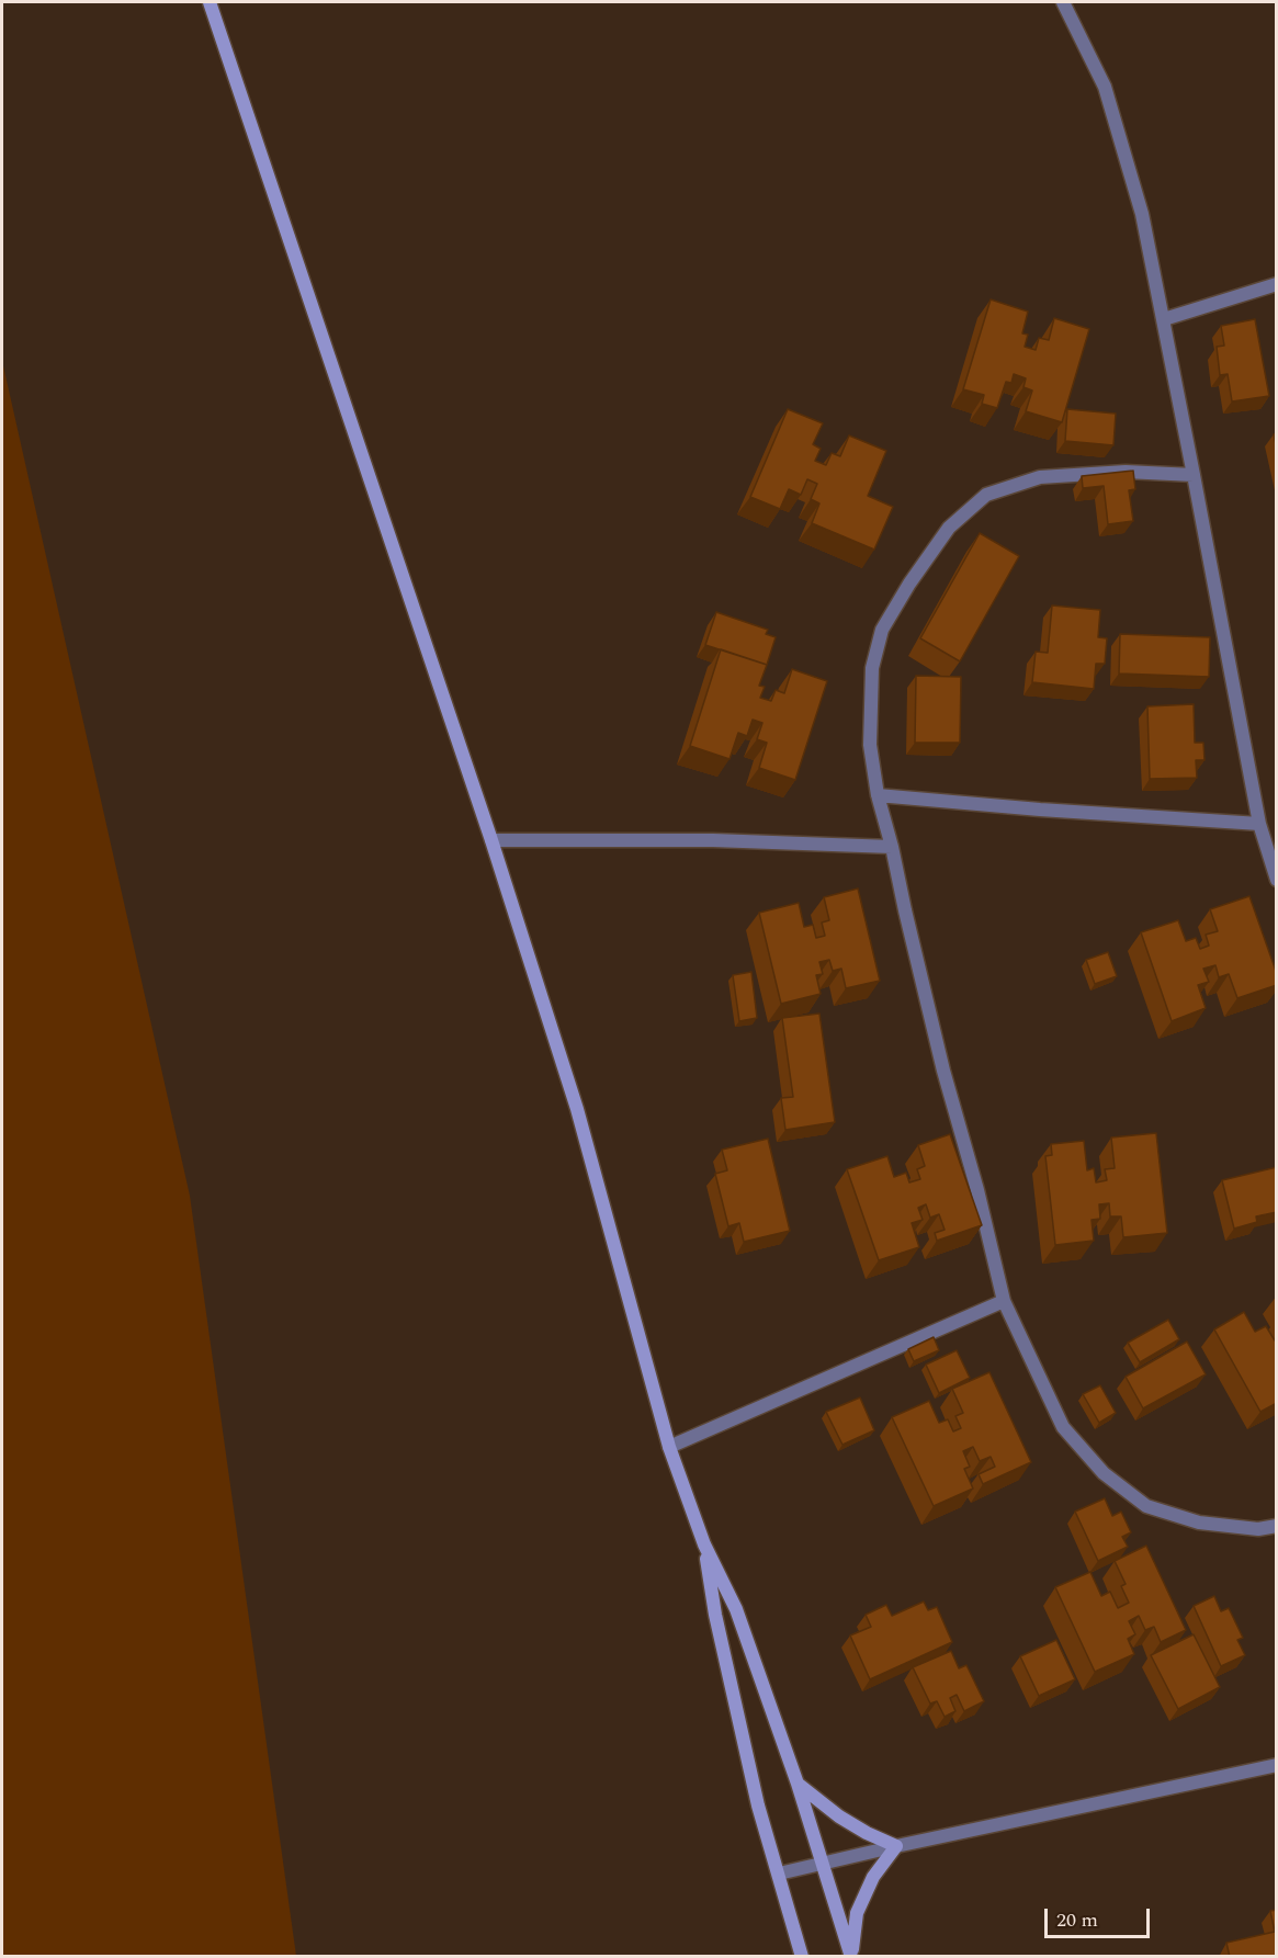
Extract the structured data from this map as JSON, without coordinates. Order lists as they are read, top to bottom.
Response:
{
  "scale_bar": "20 m"
}
